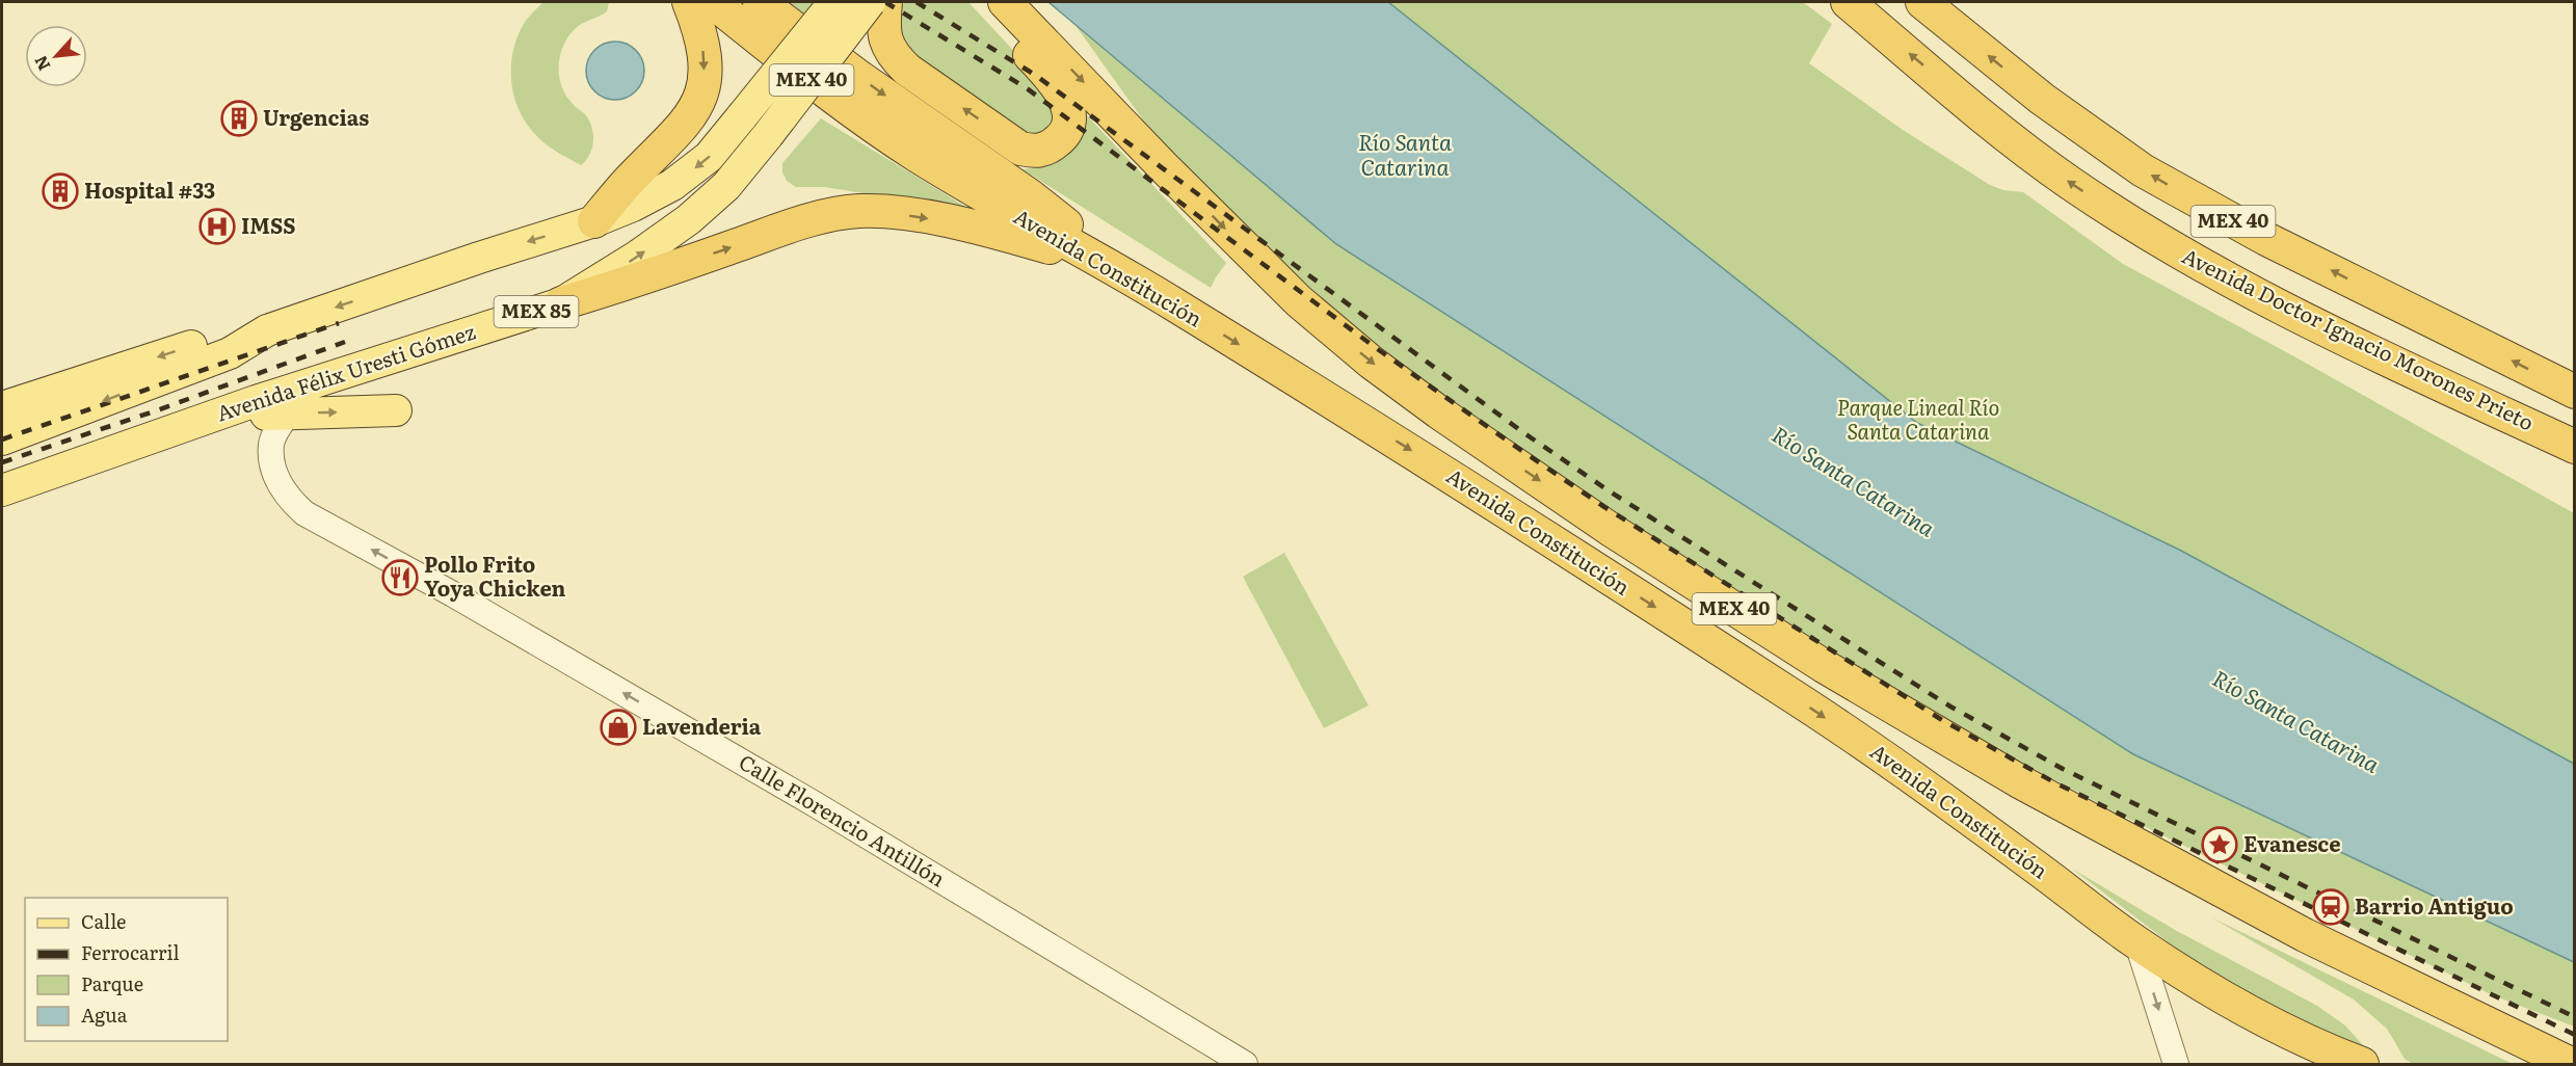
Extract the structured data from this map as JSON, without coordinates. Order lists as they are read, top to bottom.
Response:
{
  "streets": {
    "highway": ["MEX 40", "Avenida Constitución", "Avenida Doctor Ignacio Morones Prieto"],
    "main road": ["MEX 85", "Avenida Félix Uresti Gómez"],
    "street": ["Calle Florencio Antillón"]
  },
  "crossings": [
    ["Avenida Félix Uresti Gómez", "Calle Florencio Antillón"]
  ],
  "one_way": ["Avenida Constitución", "Calle Florencio Antillón"],
  "water": ["Río Santa Catarina"],
  "parks": ["Parque Lineal Río Santa Catarina"],
  "places": {
    "building": ["Urgencias", "Hospital #33"],
    "hospital": ["IMSS"],
    "restaurant": ["Pollo Frito Yoya Chicken"],
    "shop": ["Lavenderia"],
    "place": ["Evanesce"],
    "station": ["Barrio Antiguo"]
  },
  "legend": [
    "Calle",
    "Ferrocarril",
    "Parque",
    "Agua"
  ],
  "north": "bottom left"
}
